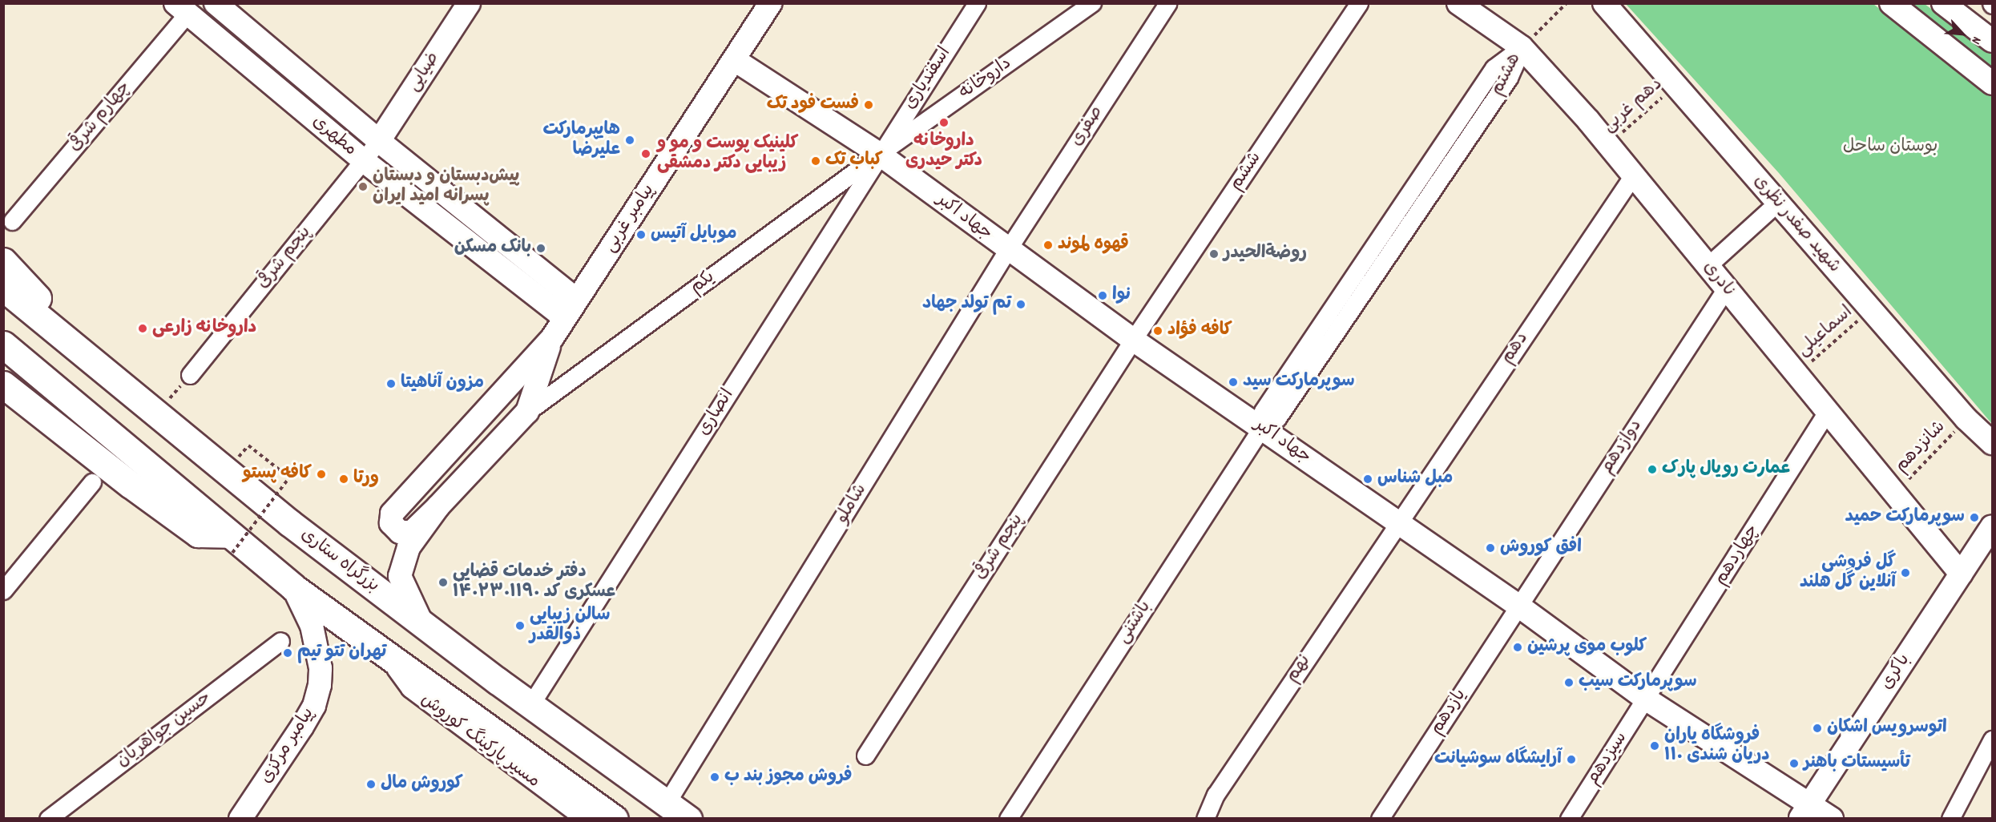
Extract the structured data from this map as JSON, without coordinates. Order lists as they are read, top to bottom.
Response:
{
  "streets": {
    "highway": ["بزرگراه ستاری"],
    "street": [
      "ضیایی",
      "هشتم",
      "اسفندیاری",
      "داروخانه",
      "چهارم شرقی",
      "صفری",
      "مطهری",
      "ششم",
      "جهاد اکبر",
      "پیامبر غربی",
      "شهید صفدر نظری",
      "پنجم شرقی",
      "نادری",
      "یکم",
      "دهم",
      "انصاری",
      "دوازدهم",
      "شاملو",
      "چهاردهم",
      "باشتنی",
      "نهم",
      "باکری",
      "یازدهم",
      "حسین جواهریان",
      "مسیر پارکینگ کوروش",
      "پیامبر مرکزی",
      "سیزدهم"
    ],
    "path": ["دهم غربی", "اسماعیلی", "شانزدهم"]
  },
  "crossings": [
    ["ضیایی", "مطهری"],
    ["ضیایی", "پنجم شرقی"],
    ["هشتم", "جهاد اکبر"],
    ["هشتم", "نادری"],
    ["هشتم", "باشتنی"],
    ["اسفندیاری", "داروخانه"],
    ["اسفندیاری", "جهاد اکبر"],
    ["اسفندیاری", "یکم"],
    ["اسفندیاری", "انصاری"],
    ["داروخانه", "جهاد اکبر"],
    ["داروخانه", "یکم"],
    ["داروخانه", "انصاری"],
    ["دهم غربی", "شهید صفدر نظری"],
    ["دهم غربی", "نادری"],
    ["چهارم شرقی", "مطهری"],
    ["صفری", "جهاد اکبر"],
    ["صفری", "شاملو"],
    ["مطهری", "پیامبر غربی"],
    ["مطهری", "پنجم شرقی"],
    ["ششم", "جهاد اکبر"],
    ["ششم", "پنجم شرقی"],
    ["جهاد اکبر", "پیامبر غربی"],
    ["جهاد اکبر", "پنجم شرقی"],
    ["جهاد اکبر", "یکم"],
    ["جهاد اکبر", "دهم"],
    ["جهاد اکبر", "انصاری"],
    ["جهاد اکبر", "دوازدهم"],
    ["جهاد اکبر", "شاملو"],
    ["جهاد اکبر", "چهاردهم"],
    ["جهاد اکبر", "باشتنی"],
    ["جهاد اکبر", "نهم"],
    ["جهاد اکبر", "باکری"],
    ["جهاد اکبر", "یازدهم"],
    ["جهاد اکبر", "سیزدهم"],
    ["پیامبر غربی", "یکم"],
    ["پیامبر غربی", "بزرگراه ستاری"],
    ["شهید صفدر نظری", "اسماعیلی"],
    ["شهید صفدر نظری", "شانزدهم"],
    ["نادری", "اسماعیلی"],
    ["نادری", "دهم"],
    ["نادری", "دوازدهم"],
    ["نادری", "شانزدهم"],
    ["نادری", "چهاردهم"],
    ["نادری", "باکری"],
    ["یکم", "انصاری"],
    ["دهم", "نهم"],
    ["انصاری", "بزرگراه ستاری"],
    ["دوازدهم", "یازدهم"],
    ["شاملو", "بزرگراه ستاری"],
    ["چهاردهم", "سیزدهم"]
  ],
  "parks": ["بوستان ساحل"],
  "places": [
    "فست فود تک",
    "داروخانه دکتر حیدری",
    "هایپرمارکت علیرضا",
    "کلینیک پوست و مو و زیبایی دکتر دمشقی",
    "کباب تک",
    "پیش‌دبستان و دبستان پسرانه امید ایران",
    "موبایل آتیس",
    "قهوه لموند",
    "بانک مسکن",
    "روضةالحیدر",
    "نوا",
    "تم تولد جهاد",
    "داروخانه زارعی",
    "کافه فؤاد",
    "سوپرمارکت سید",
    "مزون آناهیتا",
    "عمارت رویال پارک",
    "کافه پستو",
    "ورتا",
    "مبل شناس",
    "سوپرمارکت حمید",
    "افق کوروش",
    "گل فروشی آنلاین گل هلند",
    "دفتر خدمات قضایی عسکری کد ۱۴۰۲۳۰۱۱۹۰",
    "سالن زیبایی ذوالقدر",
    "کلوب موی پرشین",
    "تهران تتو تیم",
    "سوپرمارکت سیب",
    "اتوسرویس اشکان",
    "فروشگاه یاران دریان شندی ۱۱۰",
    "آرایشگاه سوشیانت",
    "تأسیستات باهنر",
    "فروش مجوز بند ب",
    "کوروش مال"
  ],
  "north": "bottom right"
}
